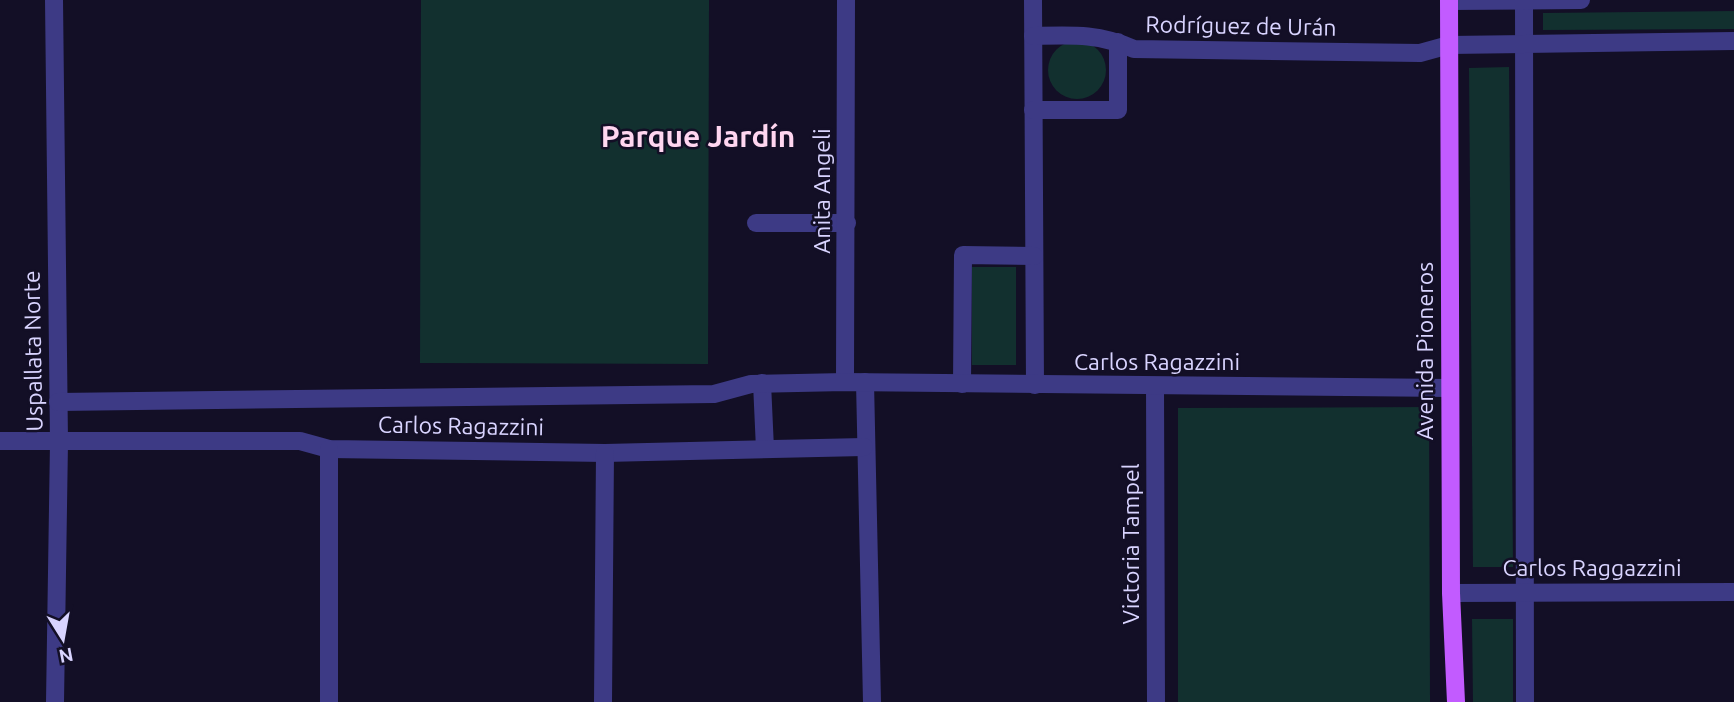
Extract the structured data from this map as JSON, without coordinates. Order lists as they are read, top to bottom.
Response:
{
  "streets": {
    "main road": ["Avenida Pioneros"],
    "street": [
      "Rodríguez de Urán",
      "Anita Angeli",
      "Uspallata Norte",
      "Carlos Ragazzini",
      "Victoria Tampel",
      "Carlos Raggazzini"
    ]
  },
  "crossings": [
    ["Rodríguez de Urán", "Avenida Pioneros"],
    ["Anita Angeli", "Carlos Ragazzini"],
    ["Uspallata Norte", "Carlos Ragazzini"],
    ["Avenida Pioneros", "Carlos Ragazzini"],
    ["Avenida Pioneros", "Carlos Raggazzini"],
    ["Carlos Ragazzini", "Victoria Tampel"]
  ],
  "districts": ["Parque Jardín"],
  "north": "bottom"
}
